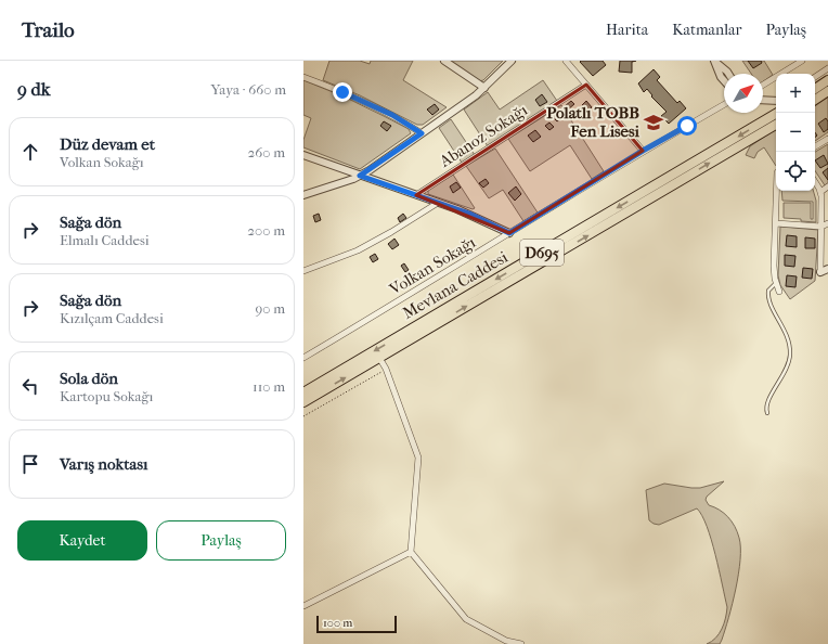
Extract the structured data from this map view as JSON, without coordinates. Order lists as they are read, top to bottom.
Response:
{
  "streets": {
    "main road": ["D695", "Mevlana Caddesi"],
    "street": ["Abanoz Sokağı", "Volkan Sokağı"]
  },
  "places": {
    "school or university": ["Polatlı TOBB Fen Lisesi"]
  },
  "scale_bar": "100 m",
  "north": "top right",
  "page": {
    "header": "Trailo",
    "nav": ["Harita", "Katmanlar", "Paylaş"],
    "heading": ["9 dk", "Yaya · 660 m"],
    "map_buttons": ["+", "−"],
    "list": [
      ["Düz devam et", "Volkan Sokağı", "260 m"],
      ["Sağa dön", "Elmalı Caddesi", "200 m"],
      ["Sağa dön", "Kızılçam Caddesi", "90 m"],
      ["Sola dön", "Kartopu Sokağı", "110 m"],
      "Varış noktası"
    ],
    "buttons": ["Kaydet", "Paylaş"],
    "scale": "100 m"
  }
}
